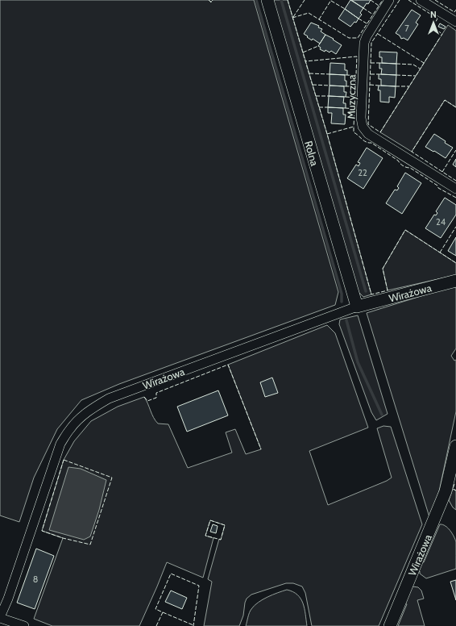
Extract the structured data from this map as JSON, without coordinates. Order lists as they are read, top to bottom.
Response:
{
  "streets": {
    "street": ["Muzyczna", "Rolna", "Wirażowa"]
  },
  "crossings": [
    ["Rolna", "Wirażowa"]
  ],
  "house_numbers": [
    "7",
    "22",
    "24",
    "8"
  ],
  "north": "top"
}
